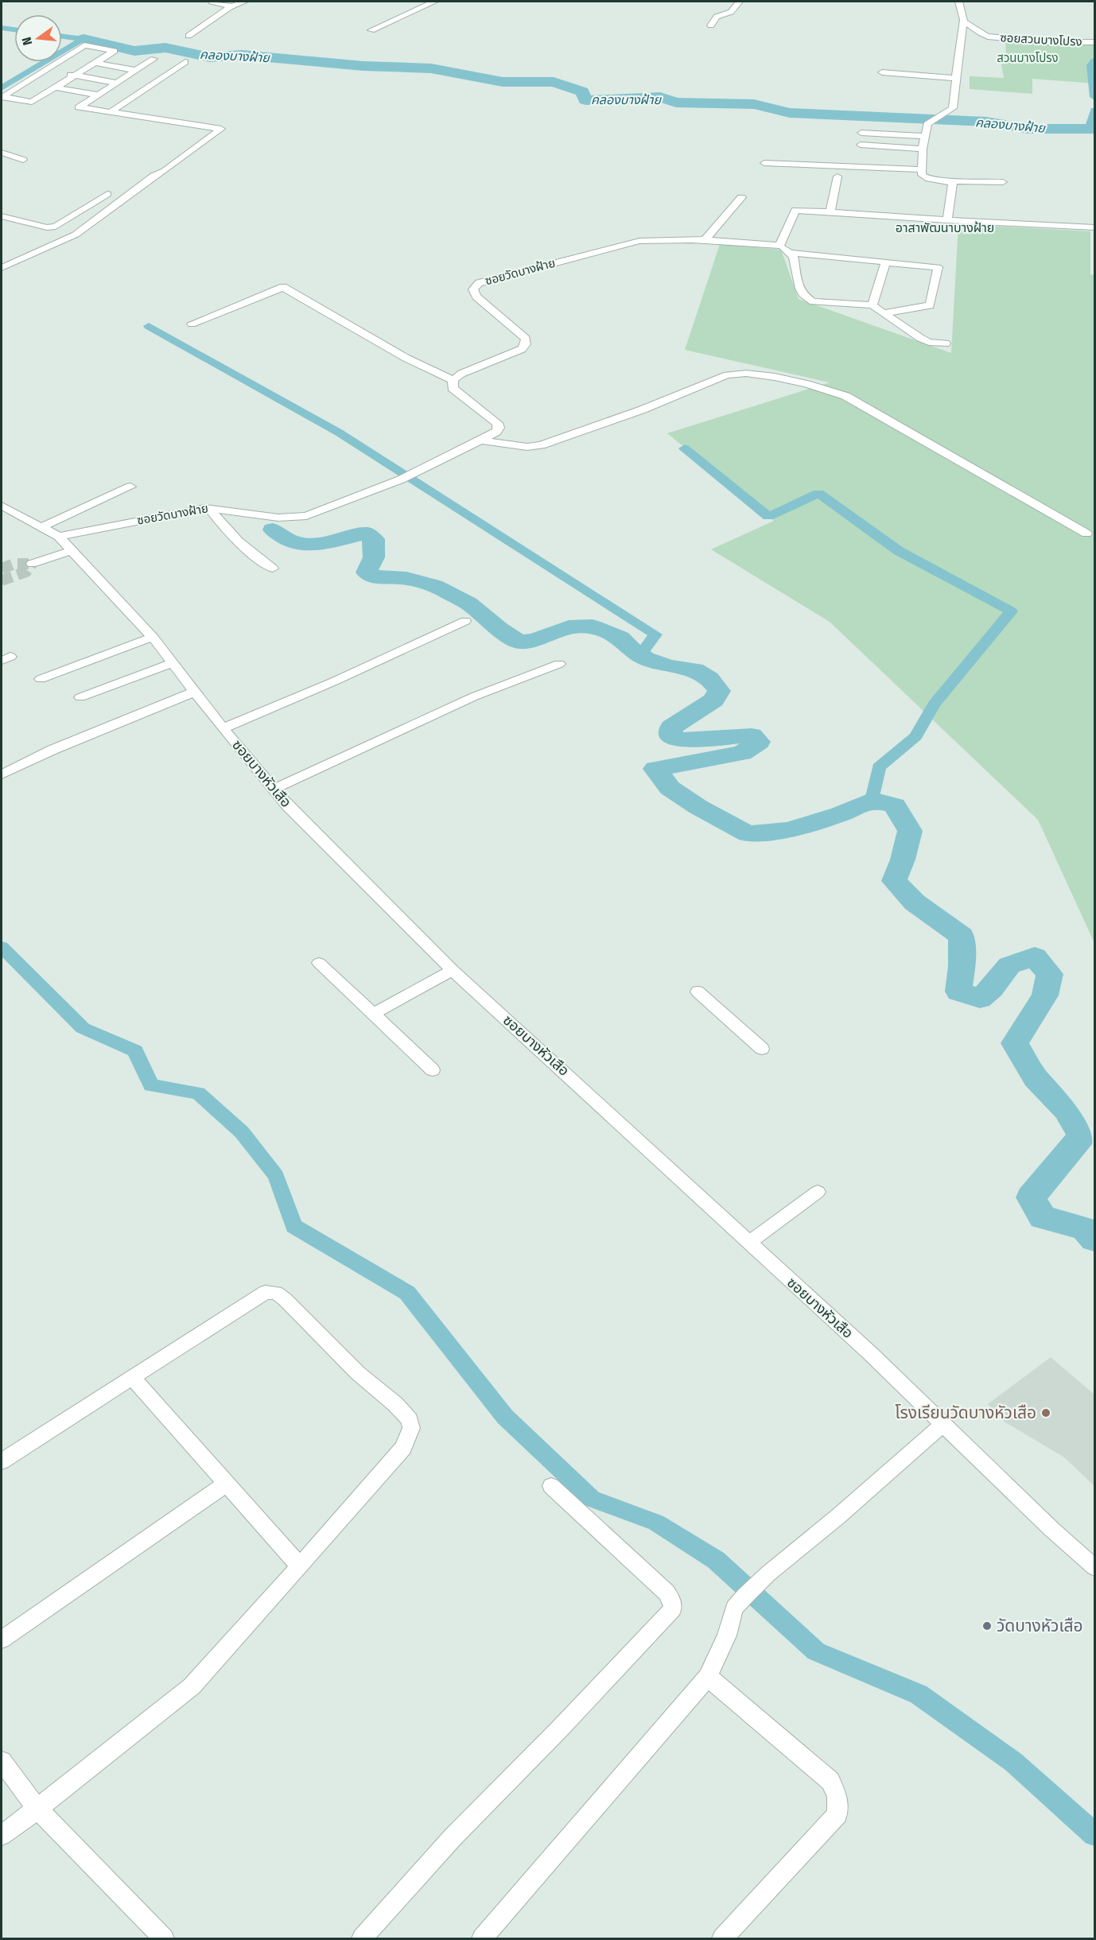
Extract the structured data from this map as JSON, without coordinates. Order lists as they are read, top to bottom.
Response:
{
  "streets": {
    "street": ["ซอยสวนบางโปรง", "ซอยวัดบางฝ้าย", "ซอยบางหัวเสือ"]
  },
  "crossings": [
    ["ซอยวัดบางฝ้าย", "ซอยบางหัวเสือ"]
  ],
  "districts": ["อาสาพัฒนาบางฝ้าย"],
  "water": ["คลองบางฝ้าย"],
  "parks": ["สวนบางโปรง"],
  "places": ["โรงเรียนวัดบางหัวเสือ", "วัดบางหัวเสือ"],
  "north": "left"
}
